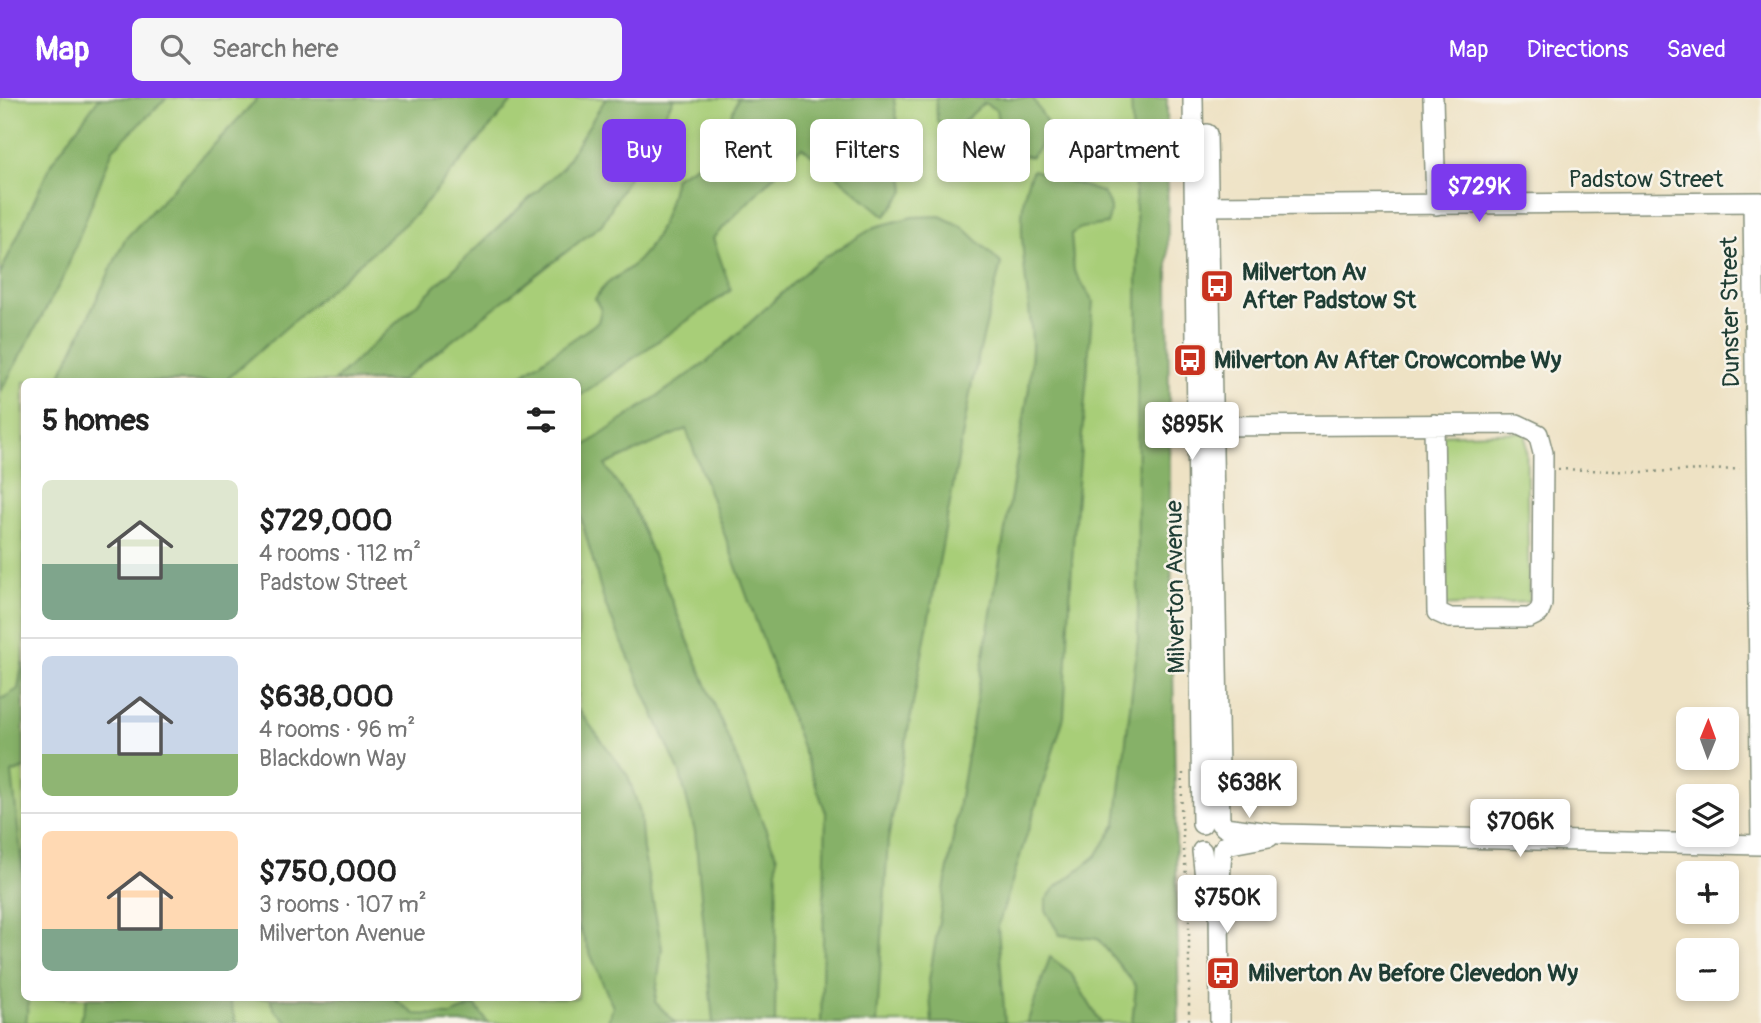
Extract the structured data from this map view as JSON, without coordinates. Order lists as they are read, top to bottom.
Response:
{
  "streets": {
    "street": ["Padstow Street", "Dunster Street", "Milverton Avenue"]
  },
  "crossings": [
    ["Padstow Street", "Dunster Street"],
    ["Padstow Street", "Milverton Avenue"]
  ],
  "places": {
    "bus stop": ["Milverton Av After Padstow St", "Milverton Av After Crowcombe Wy", "Milverton Av Before Clevedon Wy"]
  },
  "north": "top",
  "page": {
    "header": "Map",
    "search": "Search here",
    "nav": ["Map", "Directions", "Saved"],
    "chip": [
      "Buy",
      "Rent",
      "Filters",
      "New",
      "Apartment"
    ],
    "price": [
      "$729K",
      "$895K",
      "$638K",
      "$706K",
      "$750K"
    ],
    "heading": "5 homes",
    "list": [
      {
        "name": "$729,000",
        "note": "4 rooms · 112 m² · Padstow Street"
      },
      {
        "name": "$638,000",
        "note": "4 rooms · 96 m² · Blackdown Way"
      },
      {
        "name": "$750,000",
        "note": "3 rooms · 107 m² · Milverton Avenue"
      }
    ],
    "map_buttons": ["+", "−"]
  }
}
